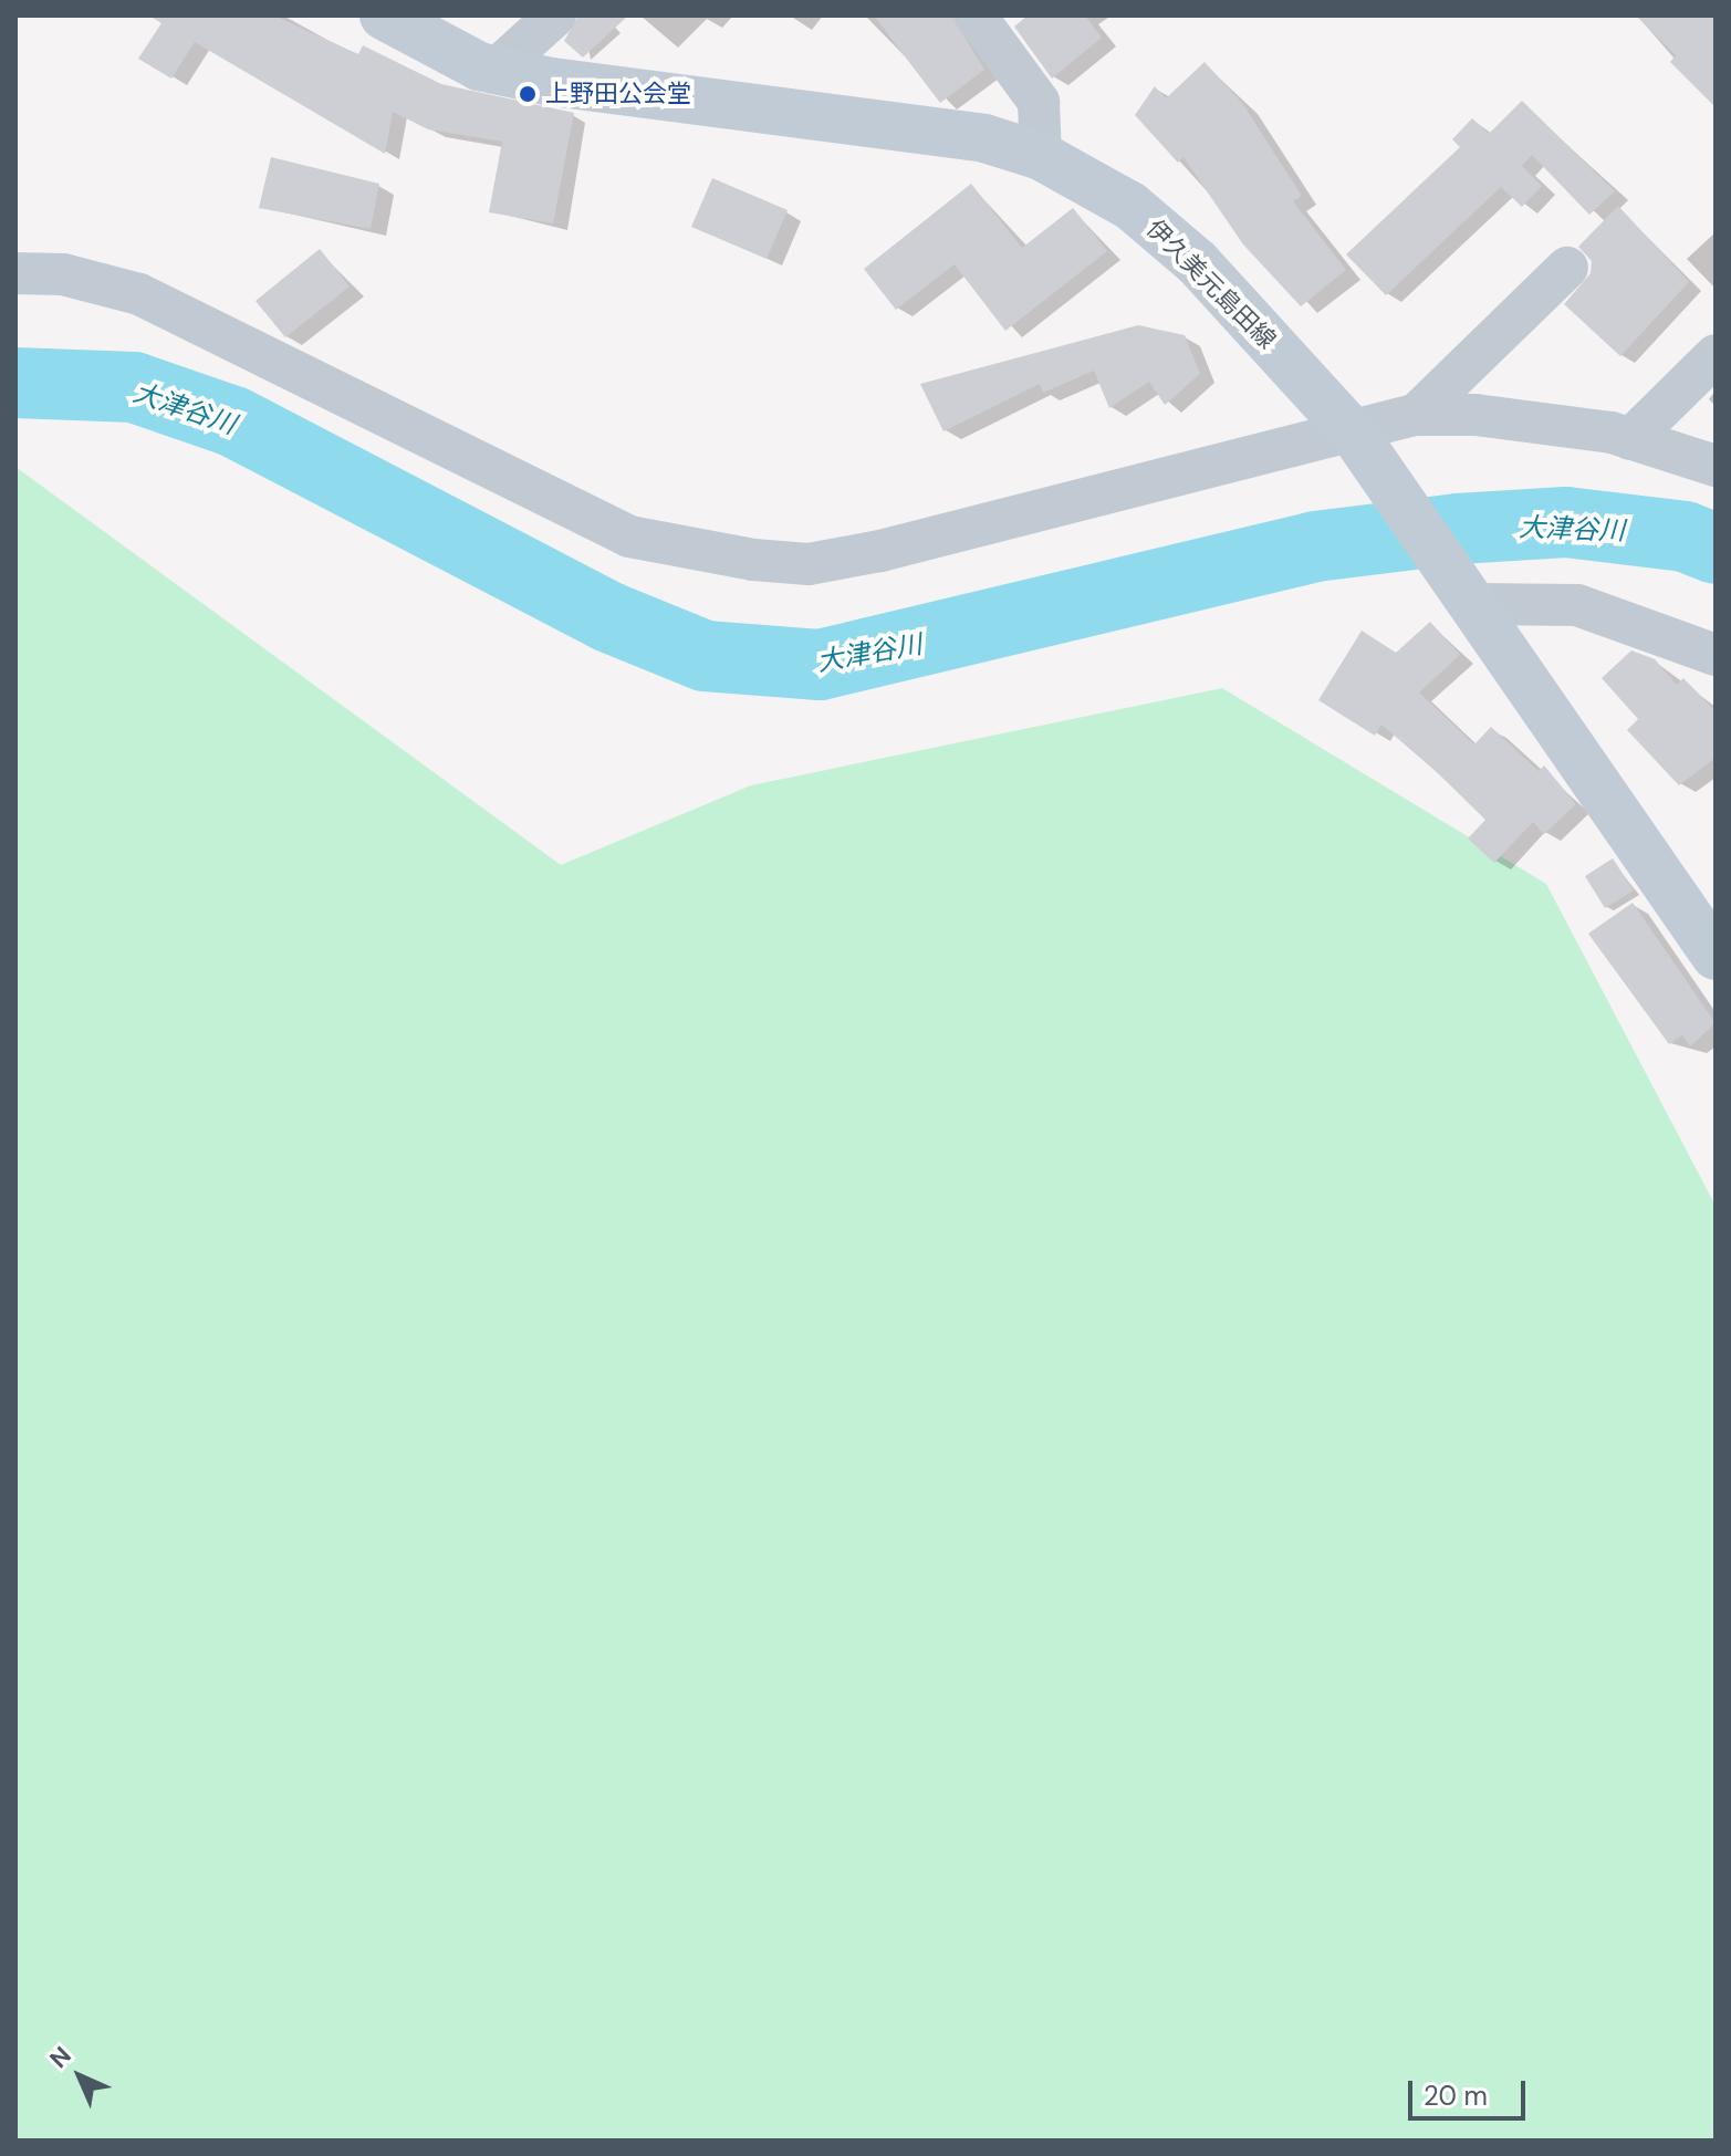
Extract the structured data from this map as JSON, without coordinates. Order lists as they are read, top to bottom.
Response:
{
  "streets": {
    "main road": ["伊久美元島田線"]
  },
  "water": ["大津谷川"],
  "places": ["上野田公会堂"],
  "scale_bar": "20 m",
  "north": "top left"
}
